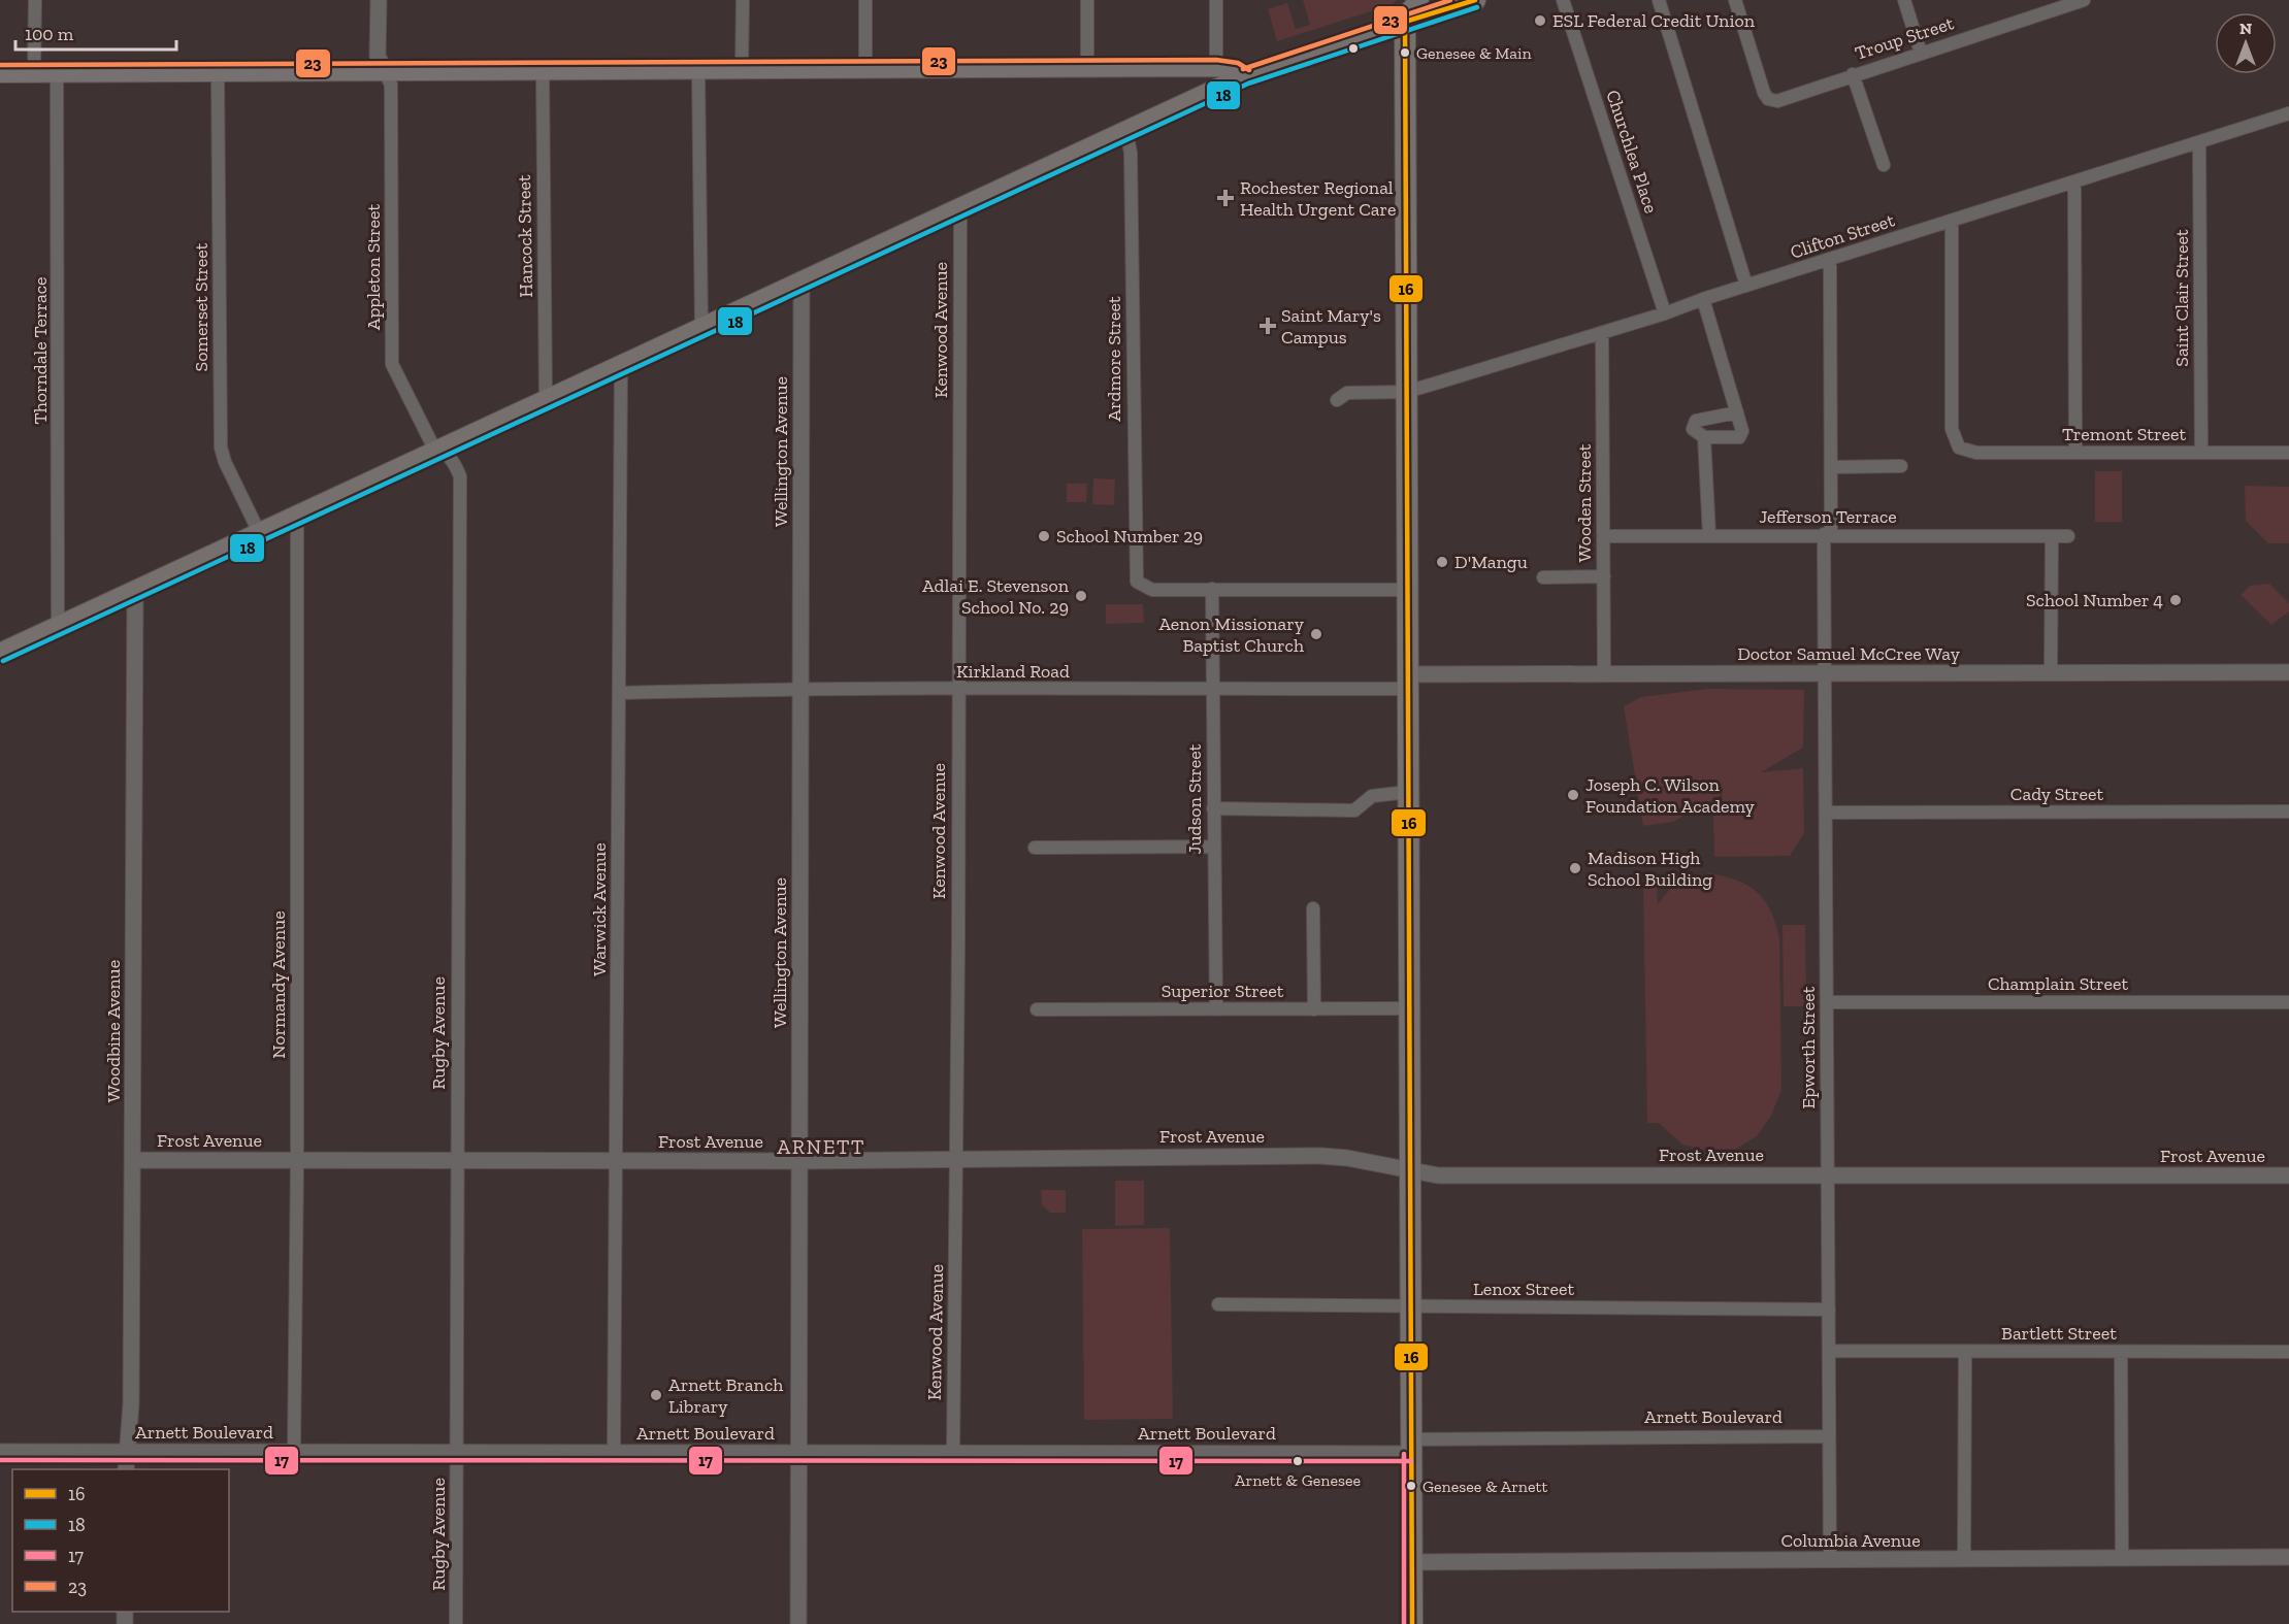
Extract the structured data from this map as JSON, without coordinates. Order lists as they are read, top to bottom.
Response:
{
  "streets": {
    "street": [
      "Troup Street",
      "Churchlea Place",
      "Hancock Street",
      "Clifton Street",
      "Appleton Street",
      "Saint Clair Street",
      "Somerset Street",
      "Kenwood Avenue",
      "Thorndale Terrace",
      "Ardmore Street",
      "Tremont Street",
      "Wellington Avenue",
      "Wooden Street",
      "Jefferson Terrace",
      "Doctor Samuel McCree Way",
      "Kirkland Road",
      "Cady Street",
      "Judson Street",
      "Warwick Avenue",
      "Champlain Street",
      "Normandy Avenue",
      "Superior Street",
      "Woodbine Avenue",
      "Rugby Avenue",
      "Epworth Street",
      "Frost Avenue",
      "Lenox Street",
      "Bartlett Street",
      "Arnett Boulevard",
      "Columbia Avenue"
    ]
  },
  "crossings": [
    ["Churchlea Place", "Clifton Street"],
    ["Clifton Street", "Saint Clair Street"],
    ["Clifton Street", "Tremont Street"],
    ["Clifton Street", "Wooden Street"],
    ["Clifton Street", "Epworth Street"],
    ["Appleton Street", "Rugby Avenue"],
    ["Saint Clair Street", "Tremont Street"],
    ["Kenwood Avenue", "Kirkland Road"],
    ["Kenwood Avenue", "Frost Avenue"],
    ["Kenwood Avenue", "Arnett Boulevard"],
    ["Ardmore Street", "Judson Street"],
    ["Wellington Avenue", "Kirkland Road"],
    ["Wellington Avenue", "Frost Avenue"],
    ["Wellington Avenue", "Arnett Boulevard"],
    ["Wooden Street", "Jefferson Terrace"],
    ["Wooden Street", "Doctor Samuel McCree Way"],
    ["Jefferson Terrace", "Epworth Street"],
    ["Doctor Samuel McCree Way", "Kirkland Road"],
    ["Doctor Samuel McCree Way", "Epworth Street"],
    ["Kirkland Road", "Judson Street"],
    ["Kirkland Road", "Warwick Avenue"],
    ["Cady Street", "Epworth Street"],
    ["Judson Street", "Superior Street"],
    ["Warwick Avenue", "Frost Avenue"],
    ["Warwick Avenue", "Arnett Boulevard"],
    ["Champlain Street", "Epworth Street"],
    ["Normandy Avenue", "Frost Avenue"],
    ["Normandy Avenue", "Arnett Boulevard"],
    ["Woodbine Avenue", "Frost Avenue"],
    ["Woodbine Avenue", "Arnett Boulevard"],
    ["Rugby Avenue", "Frost Avenue"],
    ["Rugby Avenue", "Arnett Boulevard"],
    ["Epworth Street", "Frost Avenue"],
    ["Epworth Street", "Lenox Street"],
    ["Epworth Street", "Bartlett Street"],
    ["Epworth Street", "Arnett Boulevard"],
    ["Epworth Street", "Columbia Avenue"]
  ],
  "districts": ["ARNETT"],
  "places": {
    "other": [
      "ESL Federal Credit Union",
      "Genesee & Main",
      "School Number 29",
      "D'Mangu",
      "Adlai E. Stevenson School No. 29",
      "School Number 4",
      "Aenon Missionary Baptist Church",
      "Joseph C. Wilson Foundation Academy",
      "Madison High School Building",
      "Arnett Branch Library",
      "Arnett & Genesee",
      "Genesee & Arnett"
    ],
    "health": ["Rochester Regional Health Urgent Care", "Saint Mary's Campus"]
  },
  "lines": [
    "transit line 16",
    "transit line 23",
    "transit line 18",
    "transit line 17"
  ],
  "legend": [
    "16",
    "18",
    "17",
    "23"
  ],
  "scale_bar": "100 m",
  "north": "top"
}
